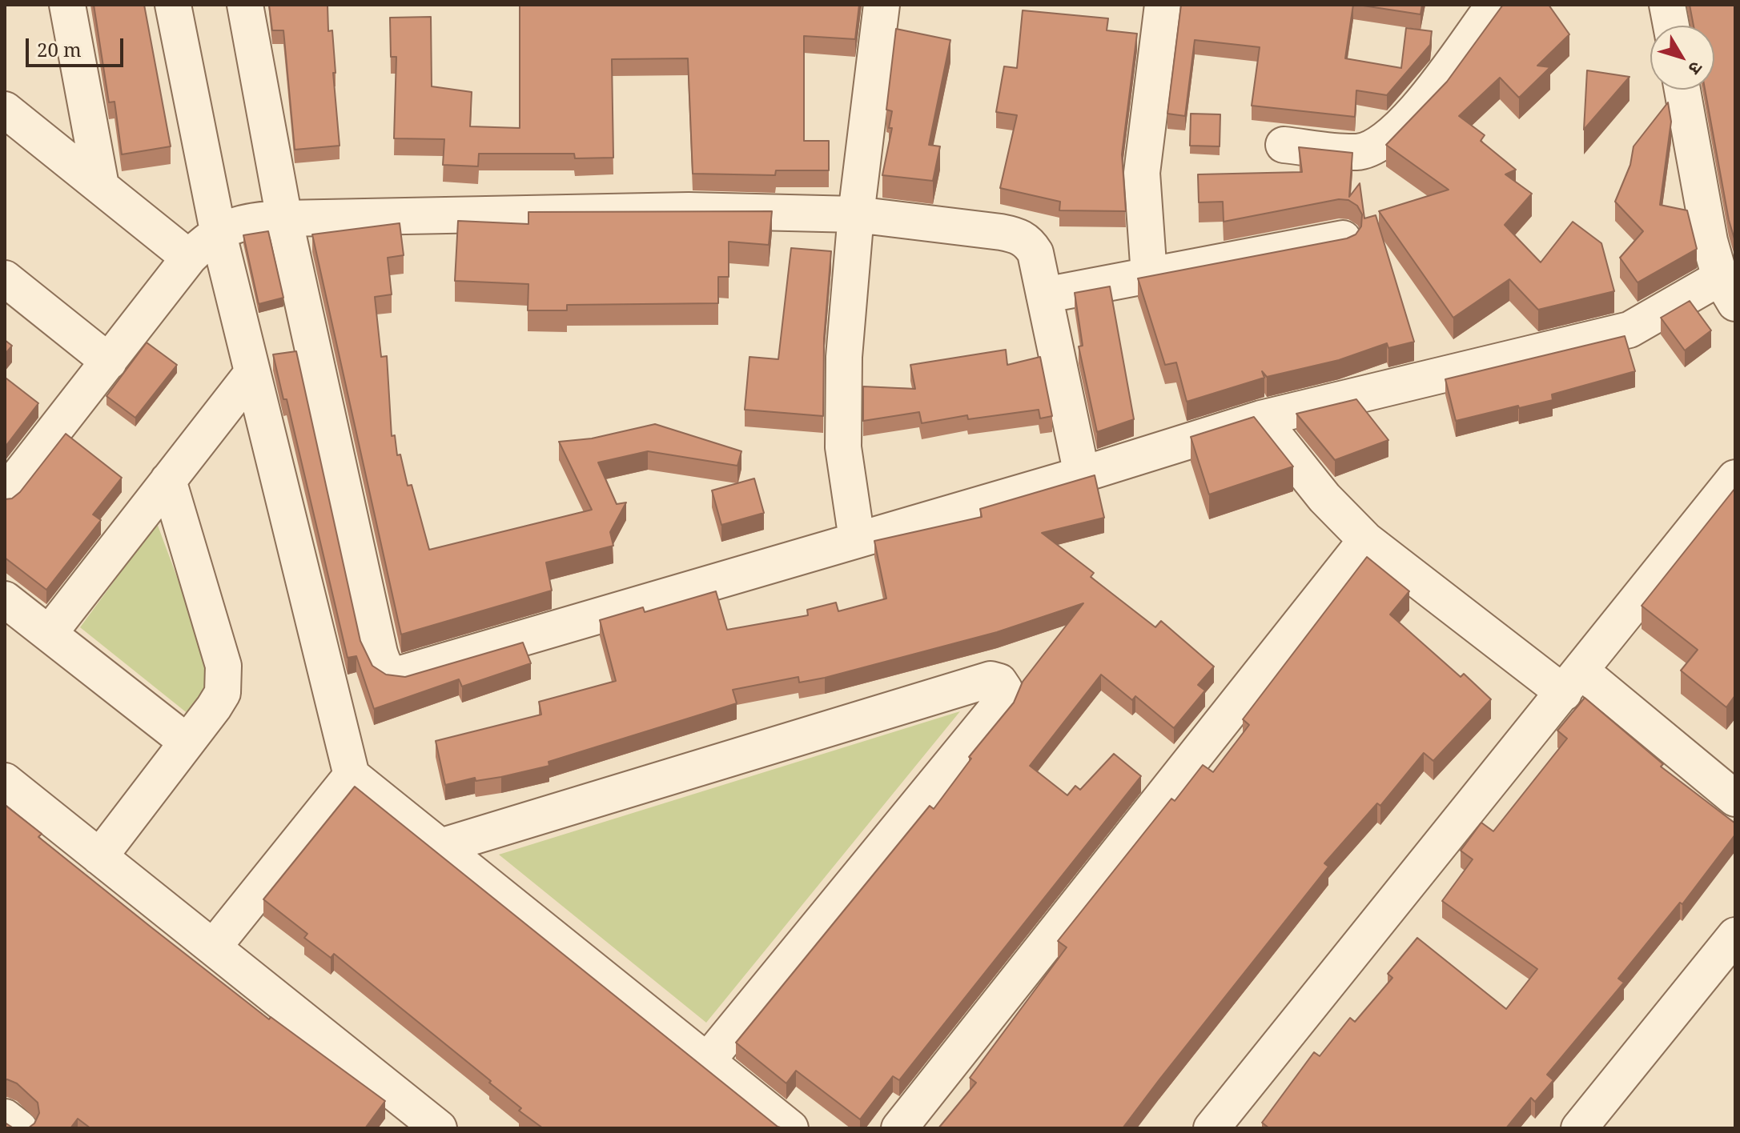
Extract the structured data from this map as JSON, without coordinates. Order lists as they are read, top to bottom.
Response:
{
  "scale_bar": "20 m",
  "north": "bottom right"
}
